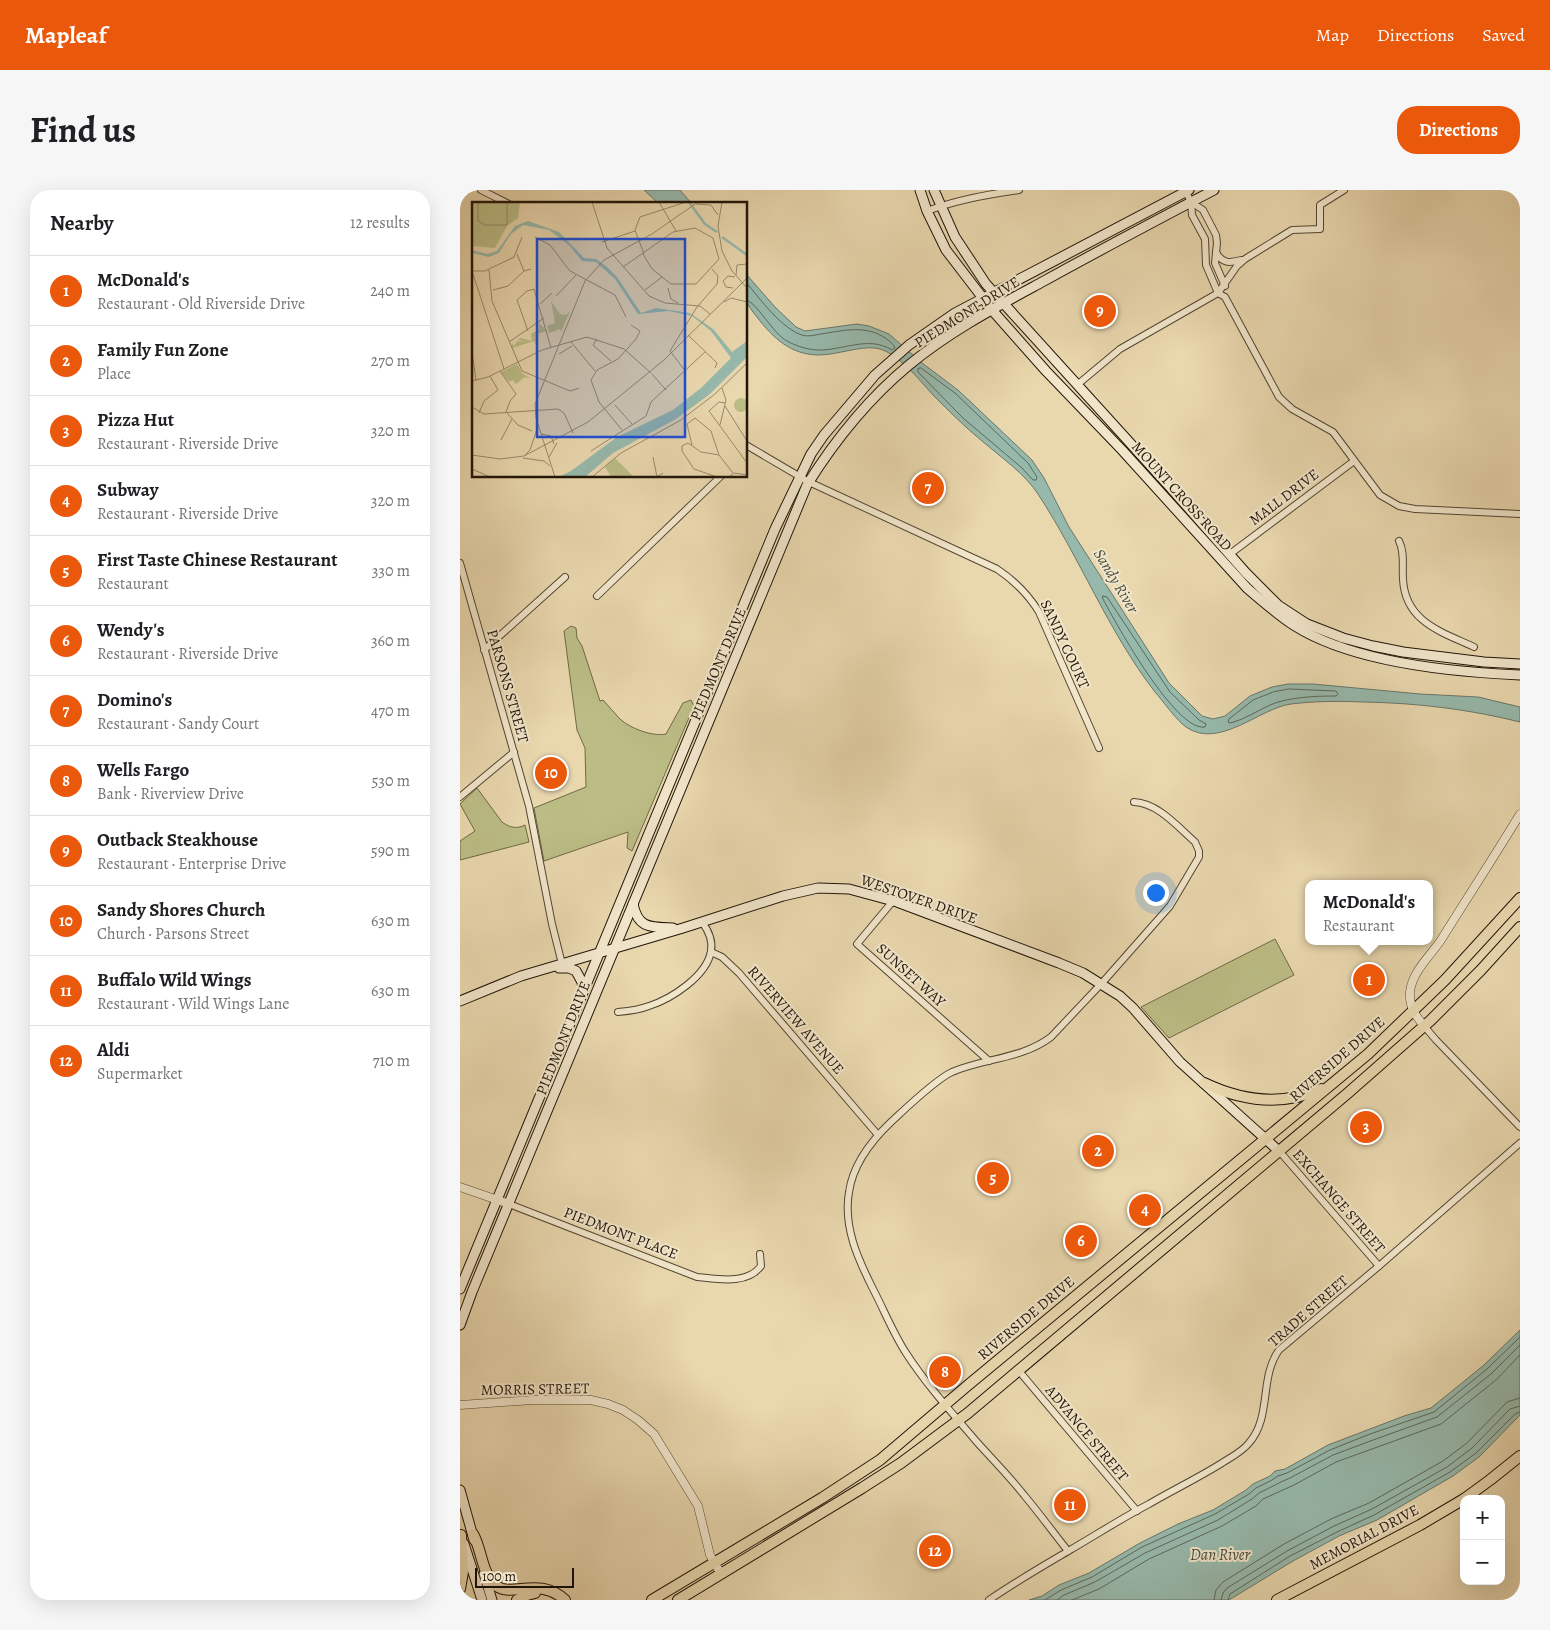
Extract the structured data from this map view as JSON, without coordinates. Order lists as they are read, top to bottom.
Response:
{
  "streets": {
    "main road": [
      "PIEDMONT DRIVE",
      "MOUNT CROSS ROAD",
      "WESTOVER DRIVE",
      "RIVERSIDE DRIVE",
      "MEMORIAL DRIVE"
    ],
    "street": [
      "MALL DRIVE",
      "SANDY COURT",
      "PARSONS STREET",
      "SUNSET WAY",
      "RIVERVIEW AVENUE",
      "EXCHANGE STREET",
      "PIEDMONT PLACE",
      "TRADE STREET",
      "MORRIS STREET",
      "ADVANCE STREET"
    ]
  },
  "crossings": [
    ["PIEDMONT DRIVE", "MOUNT CROSS ROAD"],
    ["PIEDMONT DRIVE", "SANDY COURT"],
    ["PIEDMONT DRIVE", "WESTOVER DRIVE"],
    ["PIEDMONT DRIVE", "PIEDMONT PLACE"],
    ["MOUNT CROSS ROAD", "MALL DRIVE"],
    ["PARSONS STREET", "WESTOVER DRIVE"],
    ["WESTOVER DRIVE", "SUNSET WAY"],
    ["WESTOVER DRIVE", "RIVERSIDE DRIVE"],
    ["WESTOVER DRIVE", "EXCHANGE STREET"],
    ["RIVERSIDE DRIVE", "MORRIS STREET"],
    ["EXCHANGE STREET", "TRADE STREET"],
    ["TRADE STREET", "ADVANCE STREET"]
  ],
  "water": ["Sandy River", "Dan River"],
  "scale_bar": "100 m",
  "page": {
    "header": "Mapleaf",
    "nav": ["Map", "Directions", "Saved"],
    "title": "Find us",
    "buttons": "Directions",
    "heading": ["Nearby", "12 results"],
    "list": [
      {
        "mark": "1",
        "name": "McDonald's",
        "note": "Restaurant · Old Riverside Drive",
        "value": "240 m"
      },
      {
        "mark": "2",
        "name": "Family Fun Zone",
        "note": "Place",
        "value": "270 m"
      },
      {
        "mark": "3",
        "name": "Pizza Hut",
        "note": "Restaurant · Riverside Drive",
        "value": "320 m"
      },
      {
        "mark": "4",
        "name": "Subway",
        "note": "Restaurant · Riverside Drive",
        "value": "320 m"
      },
      {
        "mark": "5",
        "name": "First Taste Chinese Restaurant",
        "note": "Restaurant",
        "value": "330 m"
      },
      {
        "mark": "6",
        "name": "Wendy's",
        "note": "Restaurant · Riverside Drive",
        "value": "360 m"
      },
      {
        "mark": "7",
        "name": "Domino's",
        "note": "Restaurant · Sandy Court",
        "value": "470 m"
      },
      {
        "mark": "8",
        "name": "Wells Fargo",
        "note": "Bank · Riverview Drive",
        "value": "530 m"
      },
      {
        "mark": "9",
        "name": "Outback Steakhouse",
        "note": "Restaurant · Enterprise Drive",
        "value": "590 m"
      },
      {
        "mark": "10",
        "name": "Sandy Shores Church",
        "note": "Church · Parsons Street",
        "value": "630 m"
      },
      {
        "mark": "11",
        "name": "Buffalo Wild Wings",
        "note": "Restaurant · Wild Wings Lane",
        "value": "630 m"
      },
      {
        "mark": "12",
        "name": "Aldi",
        "note": "Supermarket",
        "value": "710 m"
      }
    ],
    "pins": [
      "9",
      "7",
      "10",
      "1",
      "3",
      "2",
      "5",
      "4",
      "6",
      "8",
      "11",
      "12"
    ],
    "popup": ["McDonald's", "Restaurant"],
    "map_buttons": ["+", "−"],
    "scale": "100 m"
  }
}
